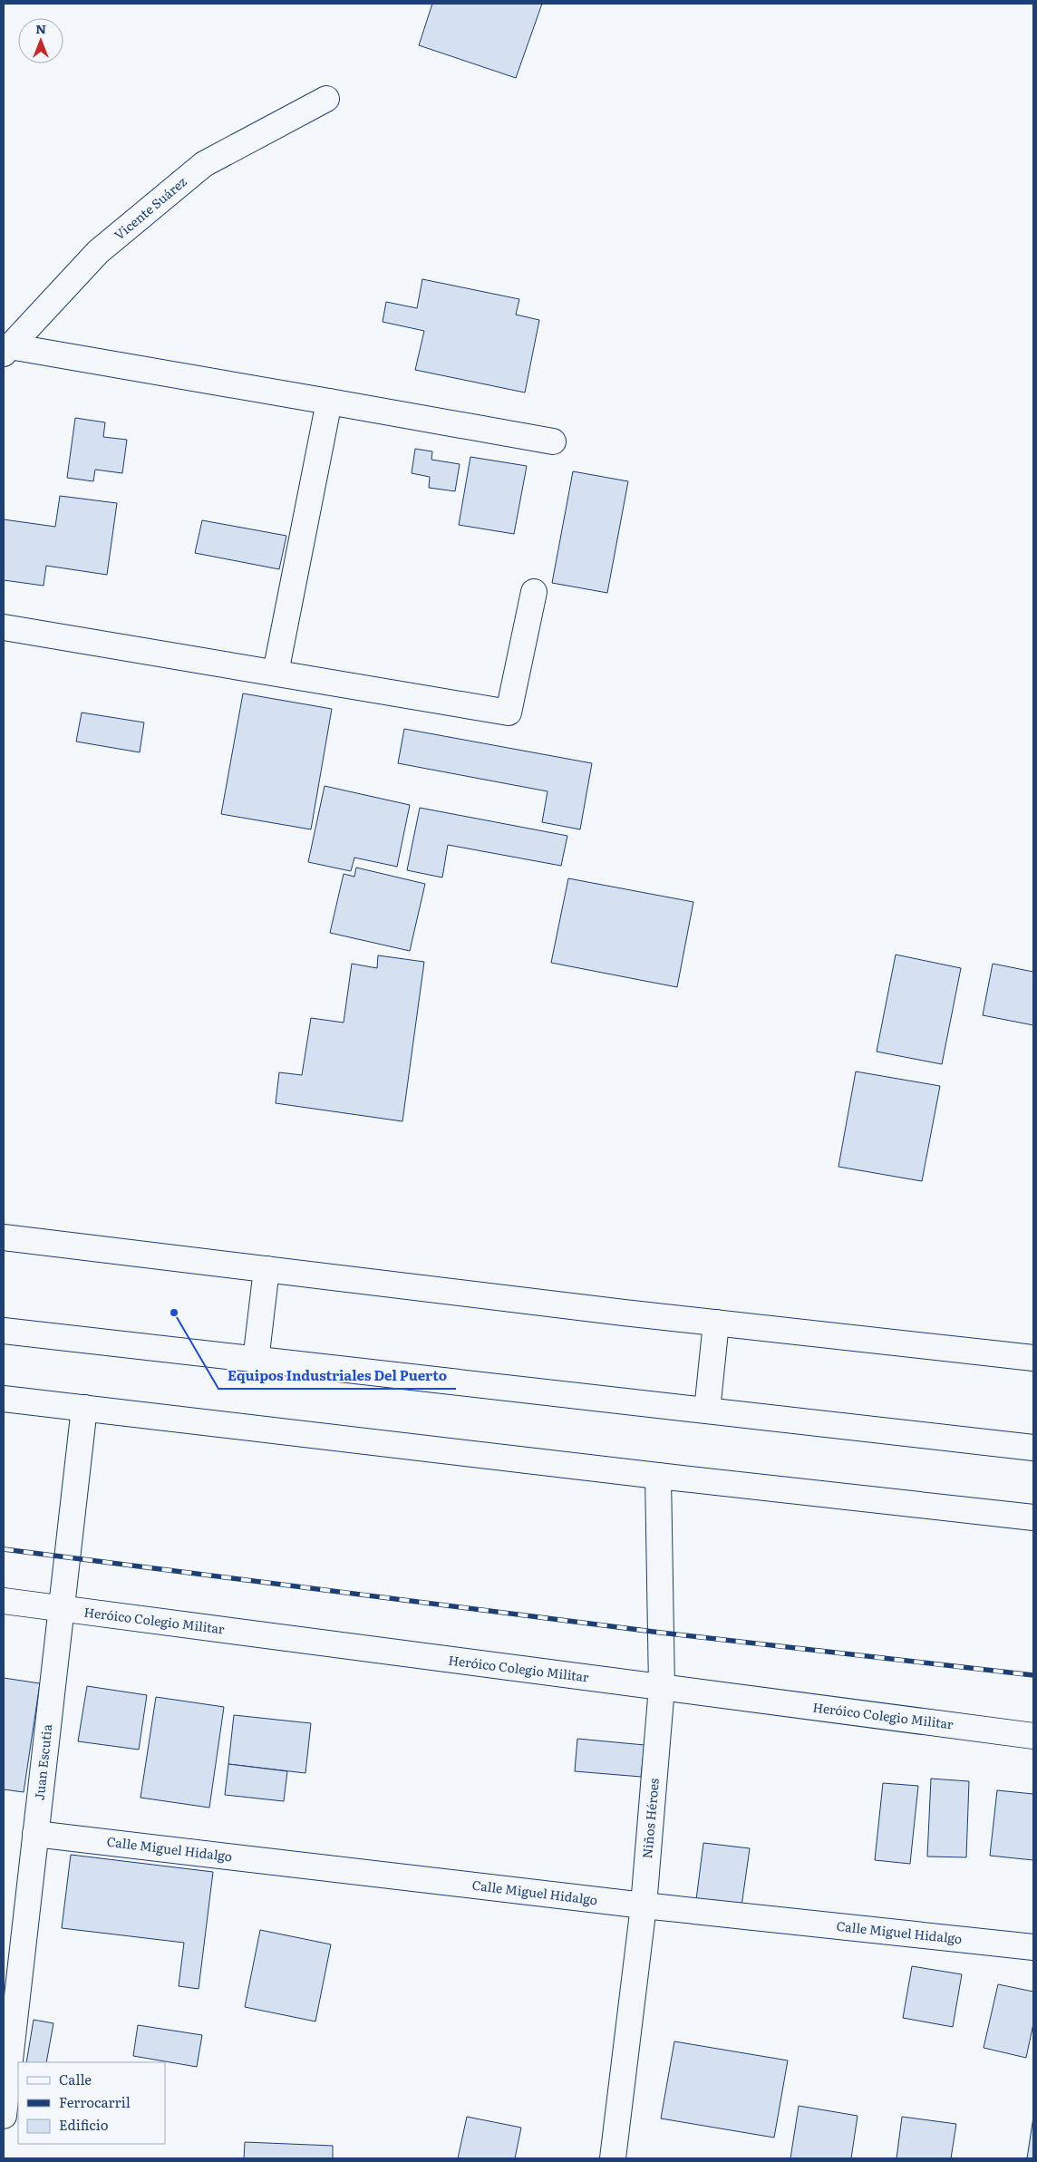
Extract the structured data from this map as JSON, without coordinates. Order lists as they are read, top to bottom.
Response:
{
  "streets": {
    "street": [
      "Vicente Suárez",
      "Heróico Colegio Militar",
      "Juan Escutia",
      "Niños Héroes",
      "Calle Miguel Hidalgo"
    ]
  },
  "crossings": [
    ["Heróico Colegio Militar", "Juan Escutia"],
    ["Heróico Colegio Militar", "Niños Héroes"],
    ["Juan Escutia", "Calle Miguel Hidalgo"],
    ["Niños Héroes", "Calle Miguel Hidalgo"]
  ],
  "places": ["Equipos Industriales Del Puerto"],
  "legend": ["Calle", "Ferrocarril", "Edificio"],
  "north": "top"
}
